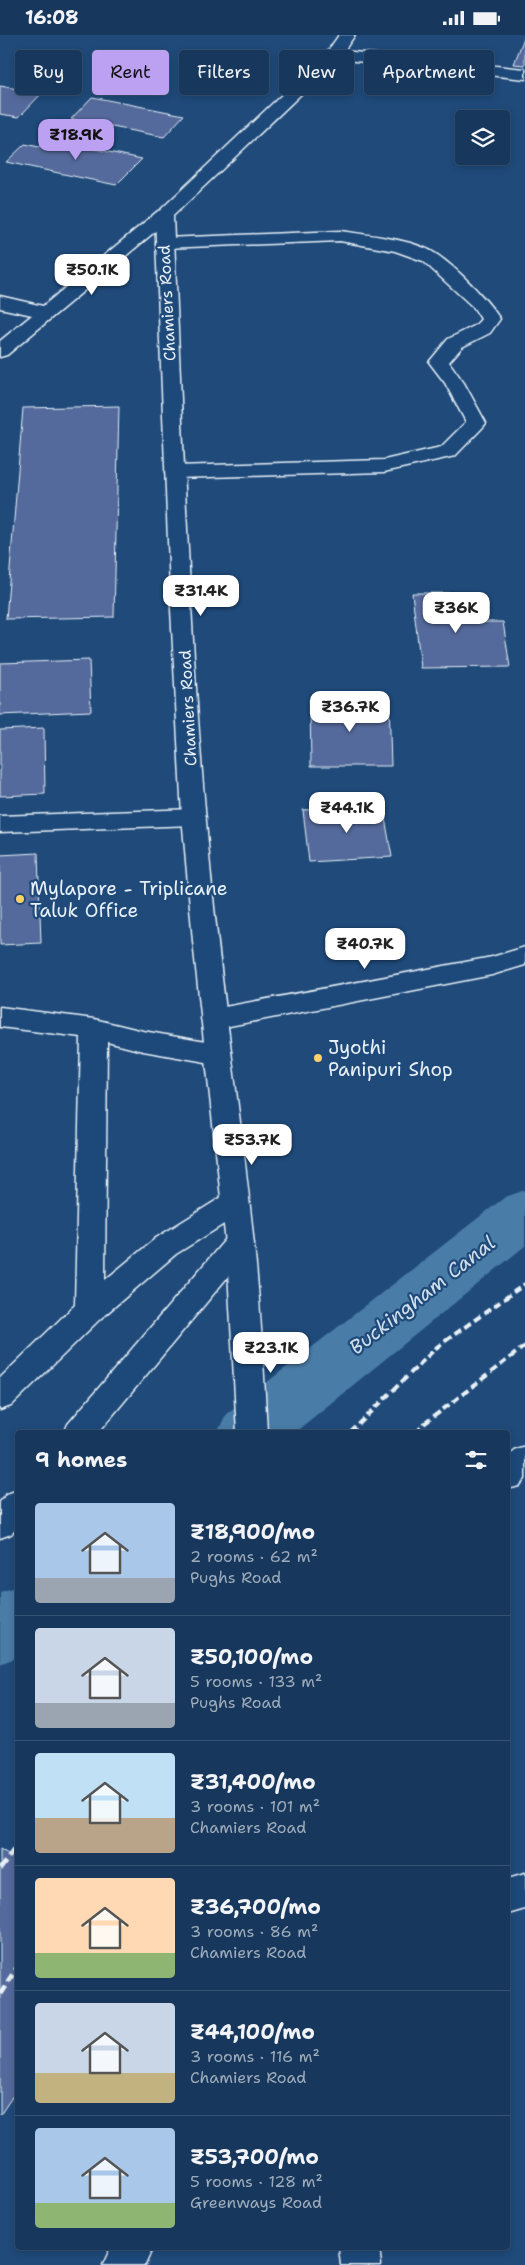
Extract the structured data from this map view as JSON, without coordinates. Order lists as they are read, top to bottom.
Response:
{
  "streets": {
    "street": ["Chamiers Road"]
  },
  "water": ["Buckingham Canal"],
  "places": ["Mylapore - Triplicane Taluk Office", "Jyothi Panipuri Shop"],
  "page": {
    "status": "16:08",
    "chip": [
      "Buy",
      "Rent",
      "Filters",
      "New",
      "Apartment"
    ],
    "price": [
      "₹18.9K",
      "₹50.1K",
      "₹31.4K",
      "₹36K",
      "₹36.7K",
      "₹44.1K",
      "₹40.7K",
      "₹53.7K",
      "₹23.1K"
    ],
    "heading": "9 homes",
    "list": [
      {
        "name": "₹18,900/mo",
        "note": "2 rooms · 62 m² · Pughs Road"
      },
      {
        "name": "₹50,100/mo",
        "note": "5 rooms · 133 m² · Pughs Road"
      },
      {
        "name": "₹31,400/mo",
        "note": "3 rooms · 101 m² · Chamiers Road"
      },
      {
        "name": "₹36,700/mo",
        "note": "3 rooms · 86 m² · Chamiers Road"
      },
      {
        "name": "₹44,100/mo",
        "note": "3 rooms · 116 m² · Chamiers Road"
      },
      {
        "name": "₹53,700/mo",
        "note": "5 rooms · 128 m² · Greenways Road"
      }
    ]
  }
}
